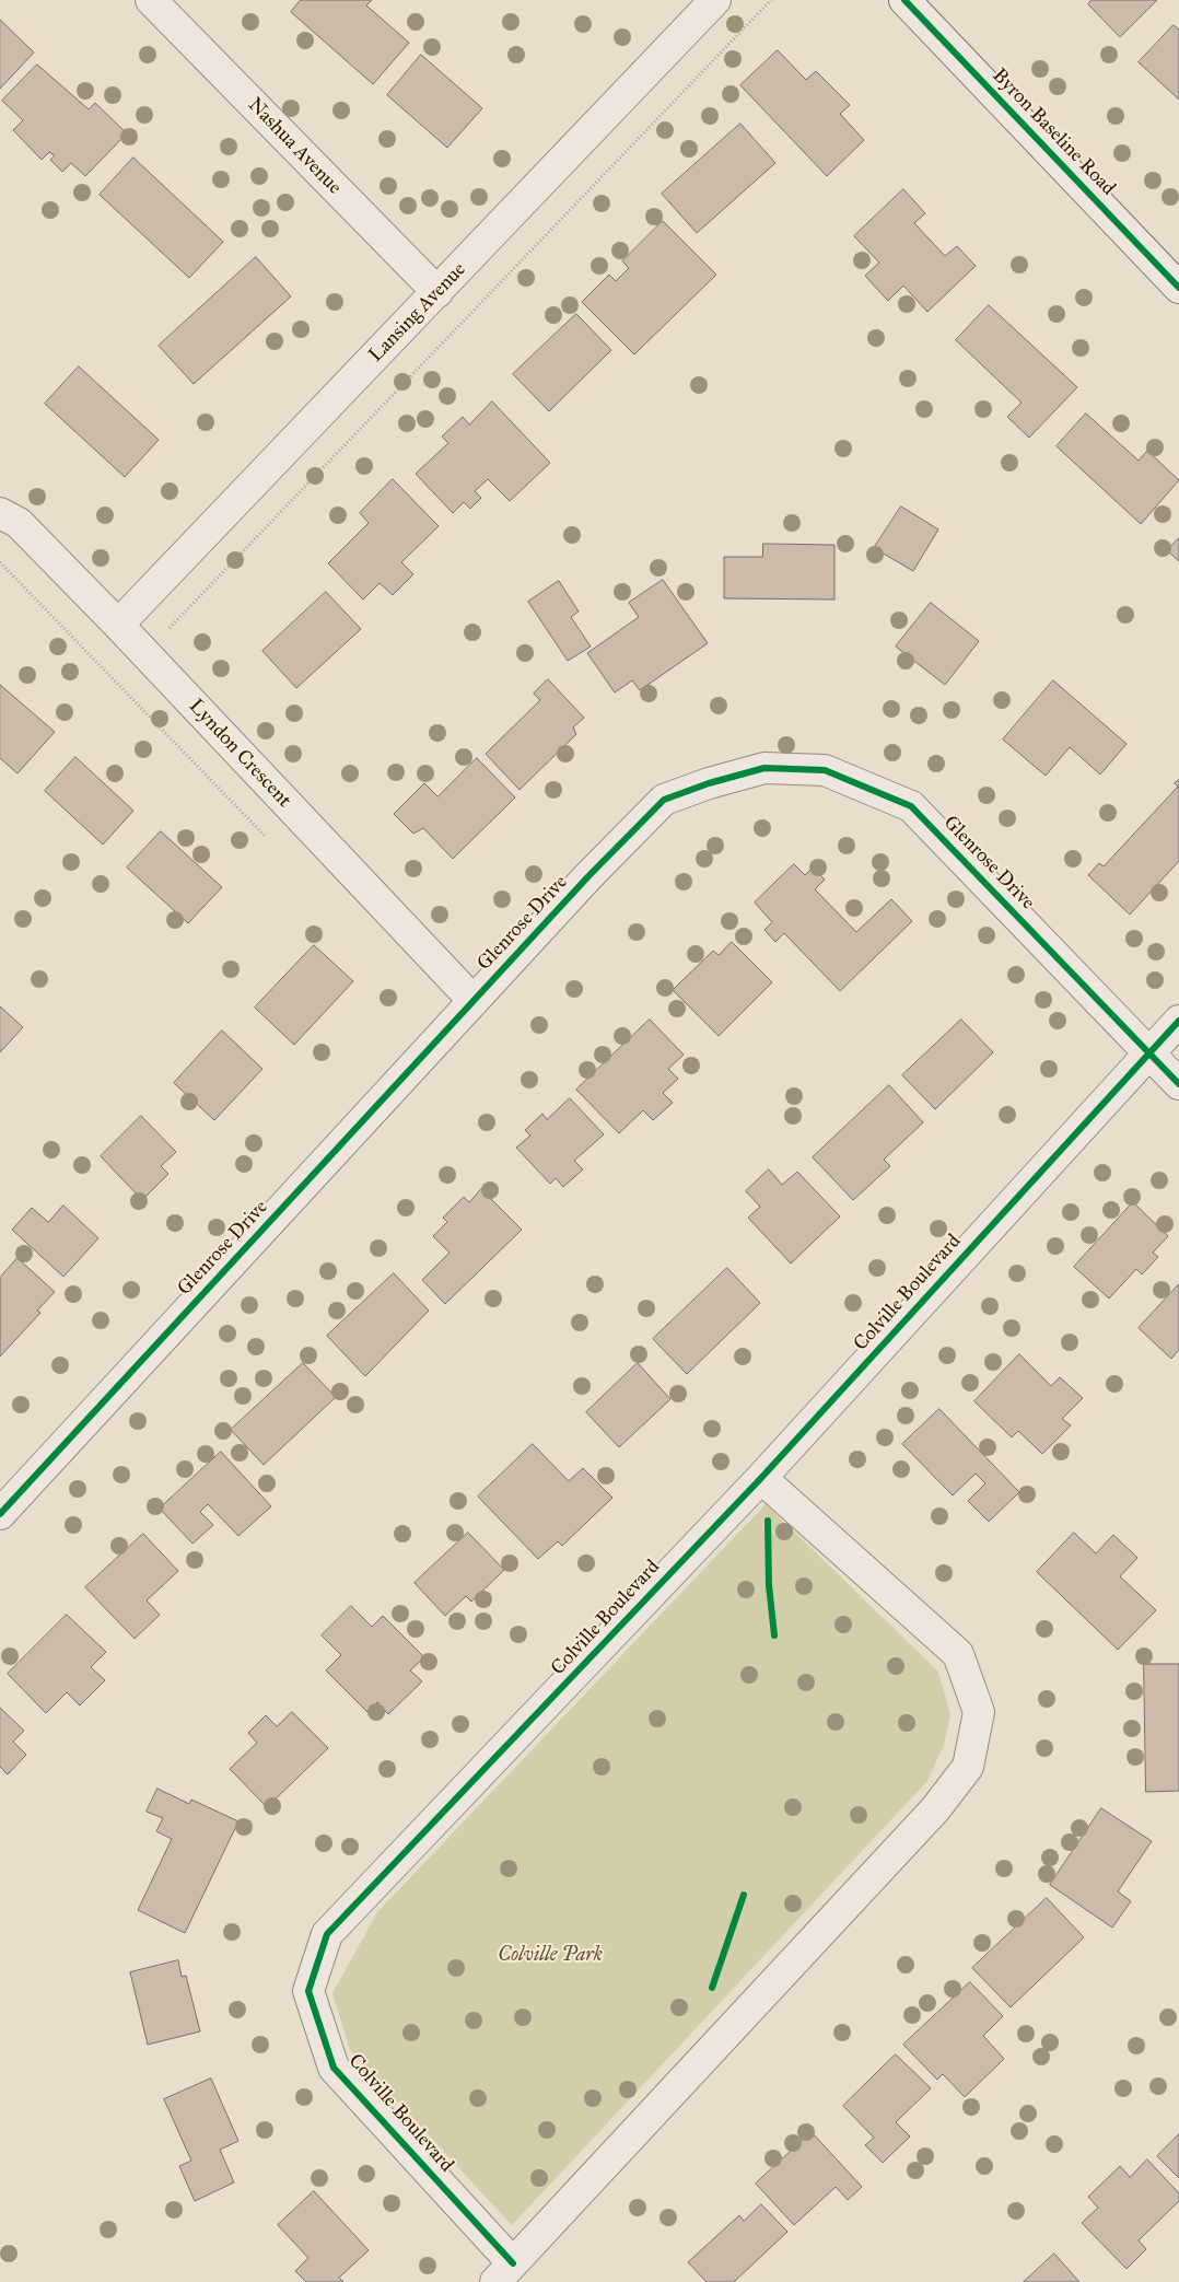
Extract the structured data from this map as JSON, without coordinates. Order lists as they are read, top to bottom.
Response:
{
  "streets": {
    "street": [
      "Byron Baseline Road",
      "Nashua Avenue",
      "Lansing Avenue",
      "Lyndon Crescent",
      "Glenrose Drive",
      "Colville Boulevard"
    ]
  },
  "crossings": [
    ["Nashua Avenue", "Lansing Avenue"],
    ["Lansing Avenue", "Lyndon Crescent"],
    ["Lyndon Crescent", "Glenrose Drive"],
    ["Glenrose Drive", "Colville Boulevard"]
  ],
  "parks": ["Colville Park"]
}
